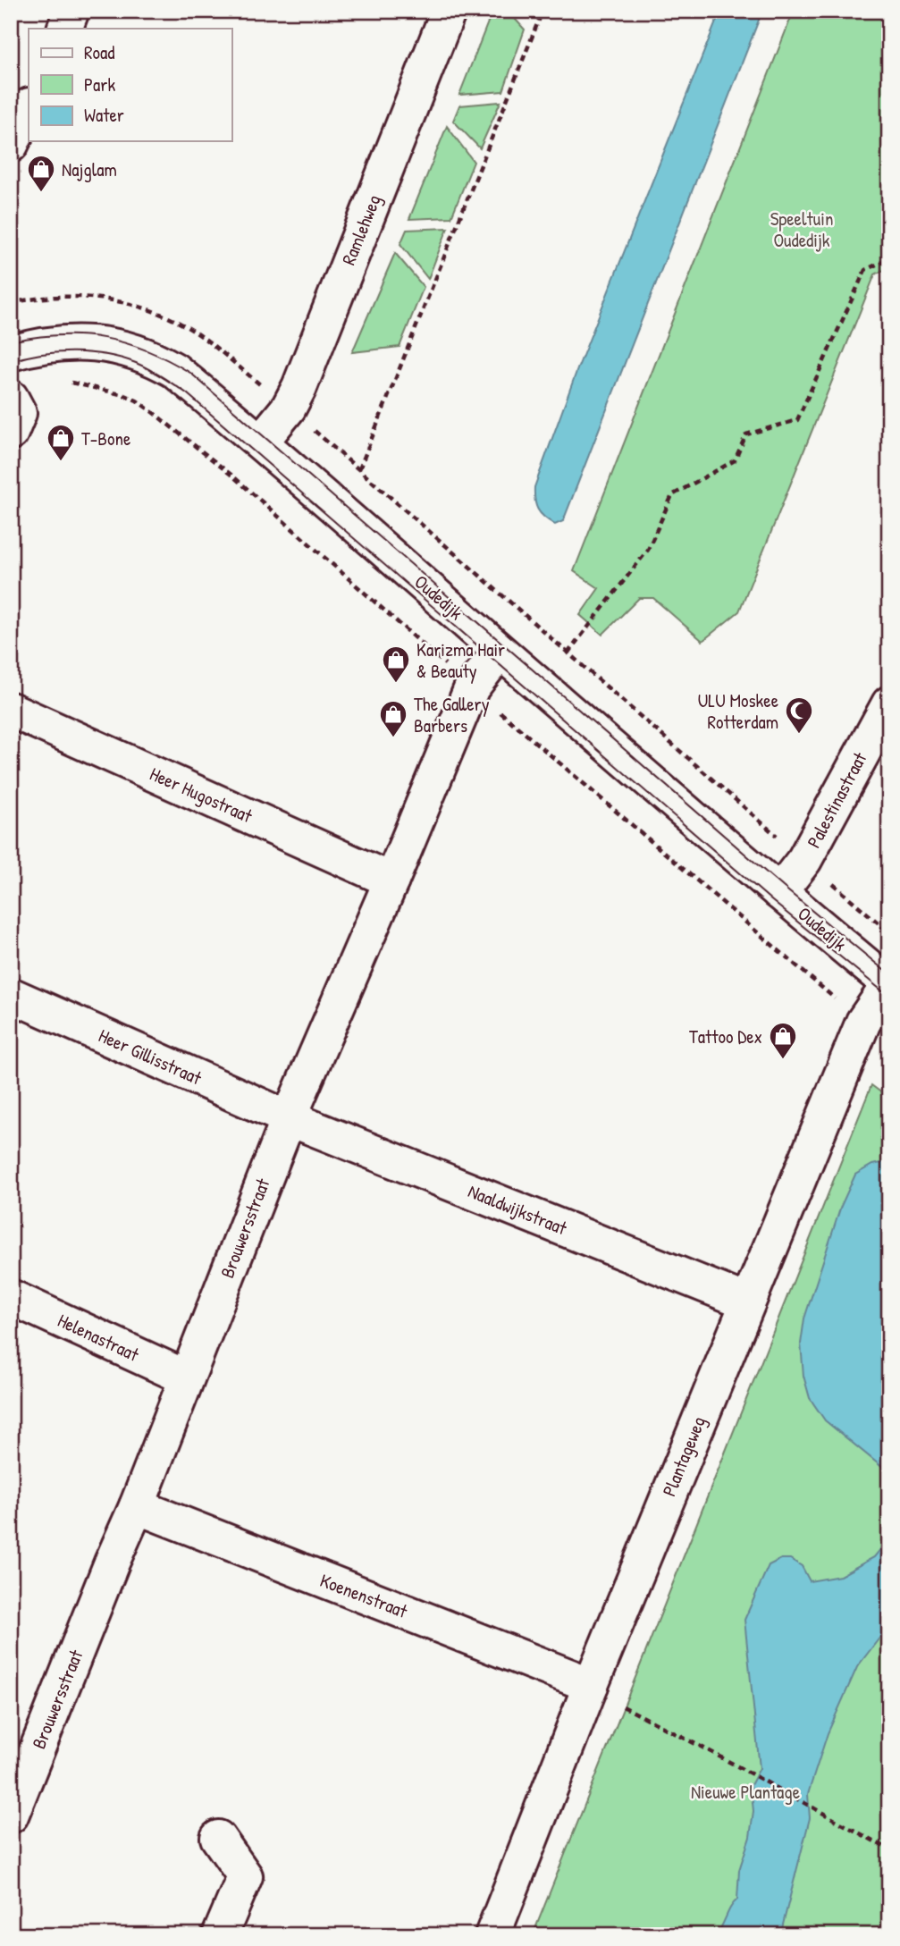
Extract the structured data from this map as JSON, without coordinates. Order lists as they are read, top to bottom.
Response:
{
  "streets": {
    "street": [
      "Ramlehweg",
      "Oudedijk",
      "Heer Hugostraat",
      "Palestinastraat",
      "Heer Gillisstraat",
      "Naaldwijkstraat",
      "Brouwersstraat",
      "Helenastraat",
      "Plantageweg",
      "Koenenstraat"
    ]
  },
  "crossings": [
    ["Ramlehweg", "Oudedijk"],
    ["Oudedijk", "Palestinastraat"],
    ["Oudedijk", "Brouwersstraat"],
    ["Oudedijk", "Plantageweg"],
    ["Heer Hugostraat", "Brouwersstraat"],
    ["Heer Gillisstraat", "Naaldwijkstraat"],
    ["Heer Gillisstraat", "Brouwersstraat"],
    ["Naaldwijkstraat", "Brouwersstraat"],
    ["Naaldwijkstraat", "Plantageweg"],
    ["Brouwersstraat", "Helenastraat"],
    ["Brouwersstraat", "Koenenstraat"],
    ["Plantageweg", "Koenenstraat"]
  ],
  "parks": ["Speeltuin Oudedijk", "Nieuwe Plantage"],
  "places": {
    "shop": [
      "Najglam",
      "T-Bone",
      "Karizma Hair & Beauty",
      "The Gallery Barbers",
      "Tattoo Dex"
    ],
    "mosque": ["ULU Moskee Rotterdam"]
  },
  "legend": ["Road", "Park", "Water"]
}
